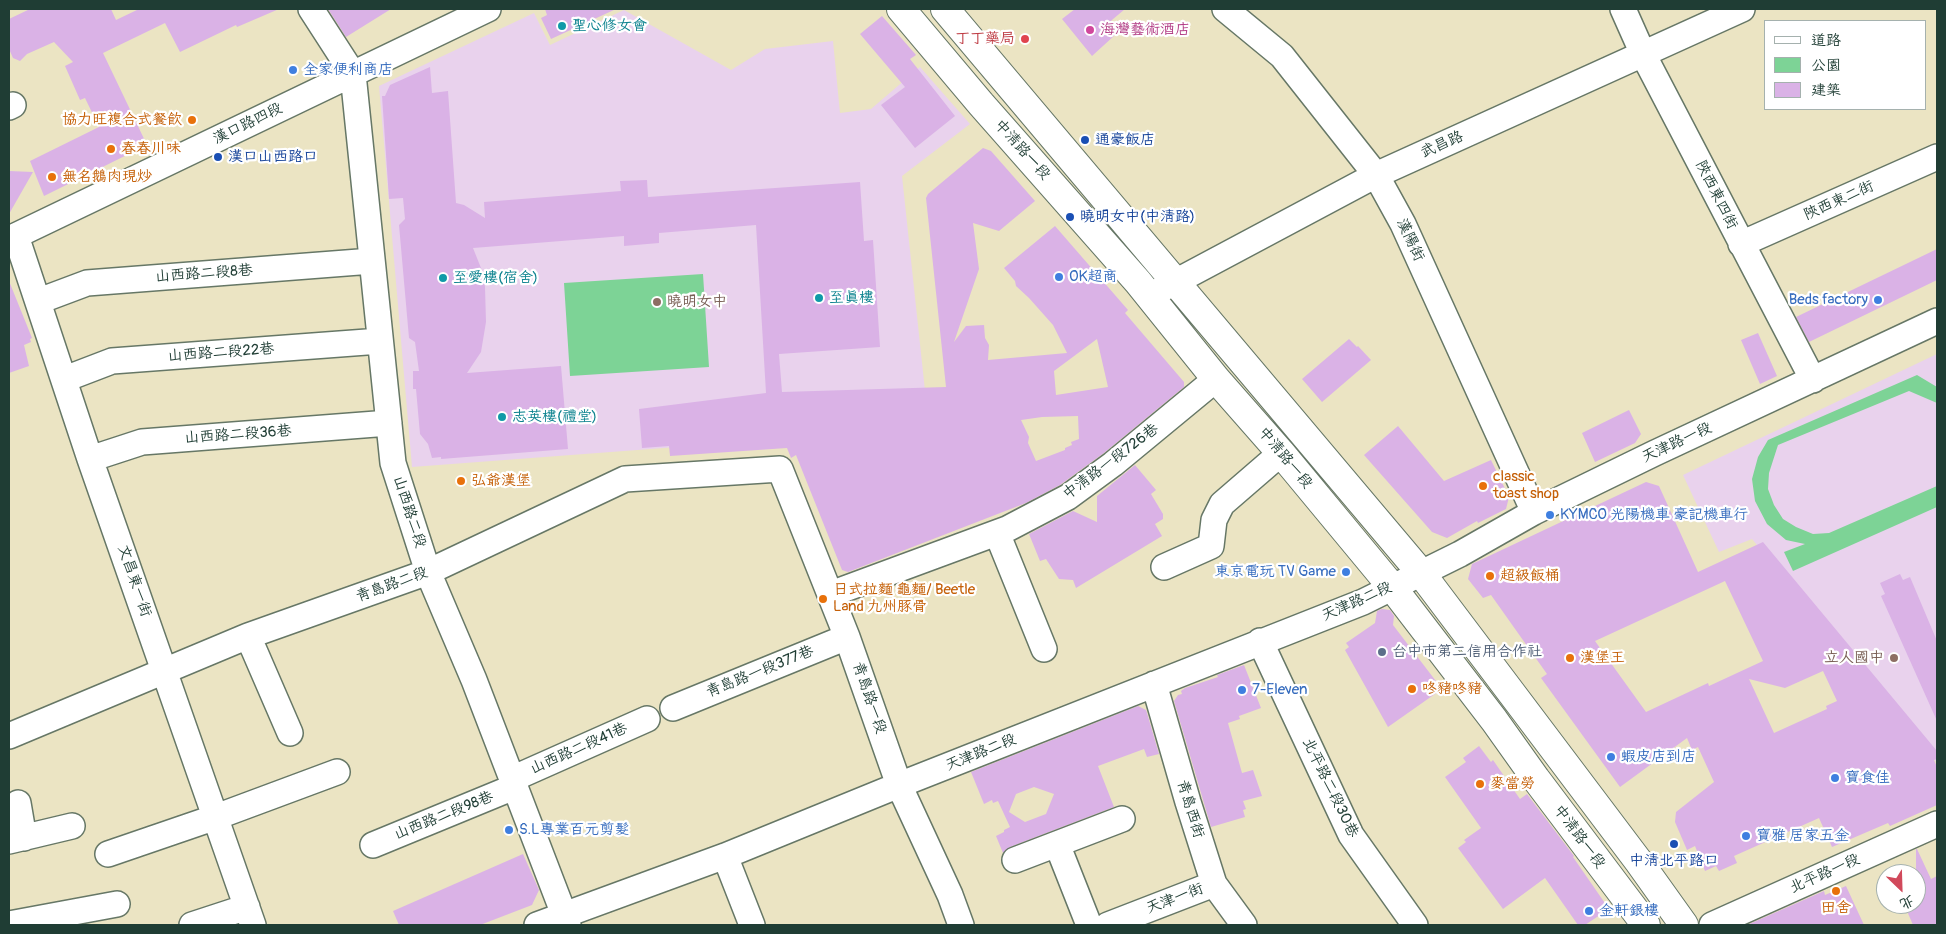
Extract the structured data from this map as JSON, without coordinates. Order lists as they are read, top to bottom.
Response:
{
  "streets": {
    "main road": ["中清路一段"],
    "street": [
      "漢口路四段",
      "武昌路",
      "陜西東四街",
      "陜西東二街",
      "漢陽街",
      "山西路二段8巷",
      "山西路二段22巷",
      "山西路二段36巷",
      "天津路一段",
      "中清路一段726巷",
      "山西路二段",
      "文昌東一街",
      "青島路二段",
      "天津路二段",
      "青島路一段377巷",
      "青島路一段",
      "山西路二段41巷",
      "北平路二段30巷",
      "青島西街",
      "山西路二段98巷",
      "北平路一段",
      "天津一街"
    ]
  },
  "crossings": [
    ["漢口路四段", "山西路二段"],
    ["漢口路四段", "文昌東一街"],
    ["武昌路", "中清路一段"],
    ["武昌路", "陜西東四街"],
    ["武昌路", "漢陽街"],
    ["中清路一段", "天津路一段"],
    ["中清路一段", "中清路一段726巷"],
    ["中清路一段", "天津路二段"],
    ["陜西東四街", "陜西東二街"],
    ["陜西東四街", "天津路一段"],
    ["漢陽街", "天津路一段"],
    ["山西路二段8巷", "山西路二段"],
    ["山西路二段8巷", "文昌東一街"],
    ["山西路二段22巷", "山西路二段"],
    ["山西路二段22巷", "文昌東一街"],
    ["山西路二段36巷", "山西路二段"],
    ["山西路二段36巷", "文昌東一街"],
    ["天津路一段", "天津路二段"],
    ["中清路一段726巷", "青島路一段"],
    ["山西路二段", "青島路二段"],
    ["山西路二段", "天津路二段"],
    ["山西路二段", "山西路二段41巷"],
    ["山西路二段", "山西路二段98巷"],
    ["文昌東一街", "青島路二段"],
    ["青島路二段", "青島路一段"],
    ["天津路二段", "青島路一段"],
    ["天津路二段", "北平路二段30巷"],
    ["天津路二段", "青島西街"],
    ["青島路一段377巷", "青島路一段"],
    ["山西路二段41巷", "山西路二段98巷"],
    ["青島西街", "天津一街"]
  ],
  "places": [
    "聖心修女會",
    "海灣藝術酒店",
    "丁丁藥局",
    "全家便利商店",
    "協力旺複合式餐飲",
    "通豪飯店",
    "春春川味",
    "漢口山西路口",
    "無名鵝肉現炒",
    "曉明女中(中清路)",
    "OK超商",
    "至愛樓(宿舍)",
    "至真樓",
    "Beds factory",
    "曉明女中",
    "志英樓(禮堂)",
    "弘爺漢堡",
    "classic toast shop",
    "KYMCO 光陽機車 豪記機車行",
    "東京電玩 TV Game",
    "超級飯桶",
    "日式拉麵 龜麵/ Beetle Land 九州豚骨",
    "台中市第二信用合作社",
    "漢堡王",
    "立人國中",
    "咚豬咚豬",
    "7-Eleven",
    "蝦皮店到店",
    "寶食佳",
    "麥當勞",
    "S.L專業百元剪髮",
    "寶雅 居家五金",
    "中清北平路口",
    "田舍",
    "金軒銀樓"
  ],
  "legend": ["道路", "公園", "建築"],
  "north": "bottom right"
}
